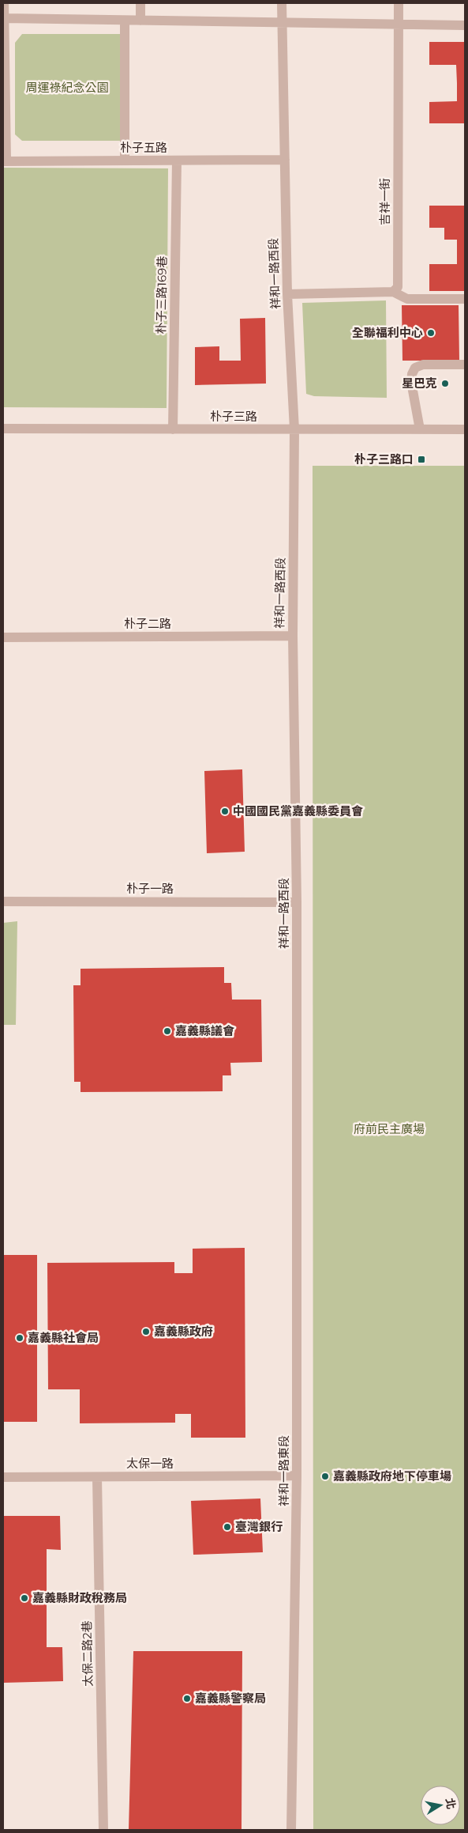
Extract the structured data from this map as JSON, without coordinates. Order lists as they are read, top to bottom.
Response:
{
  "streets": {
    "street": [
      "朴子五路",
      "吉祥一街",
      "祥和一路西段",
      "朴子三路169巷",
      "朴子三路",
      "朴子二路",
      "朴子一路",
      "太保一路",
      "祥和一路東段",
      "太保二路2巷"
    ]
  },
  "crossings": [
    ["朴子五路", "祥和一路西段"],
    ["朴子五路", "朴子三路169巷"],
    ["祥和一路西段", "朴子三路"],
    ["祥和一路西段", "朴子二路"],
    ["祥和一路西段", "朴子一路"],
    ["祥和一路西段", "祥和一路東段"],
    ["朴子三路169巷", "朴子三路"],
    ["太保一路", "祥和一路東段"],
    ["太保一路", "太保二路2巷"]
  ],
  "parks": ["周運祿紀念公園", "府前民主廣場"],
  "places": {
    "other": [
      "全聯福利中心",
      "星巴克",
      "中國國民黨嘉義縣委員會",
      "嘉義縣議會",
      "嘉義縣政府",
      "嘉義縣社會局",
      "嘉義縣政府地下停車場",
      "臺灣銀行",
      "嘉義縣財政稅務局",
      "嘉義縣警察局"
    ],
    "transit": ["朴子三路口"]
  },
  "north": "right"
}
